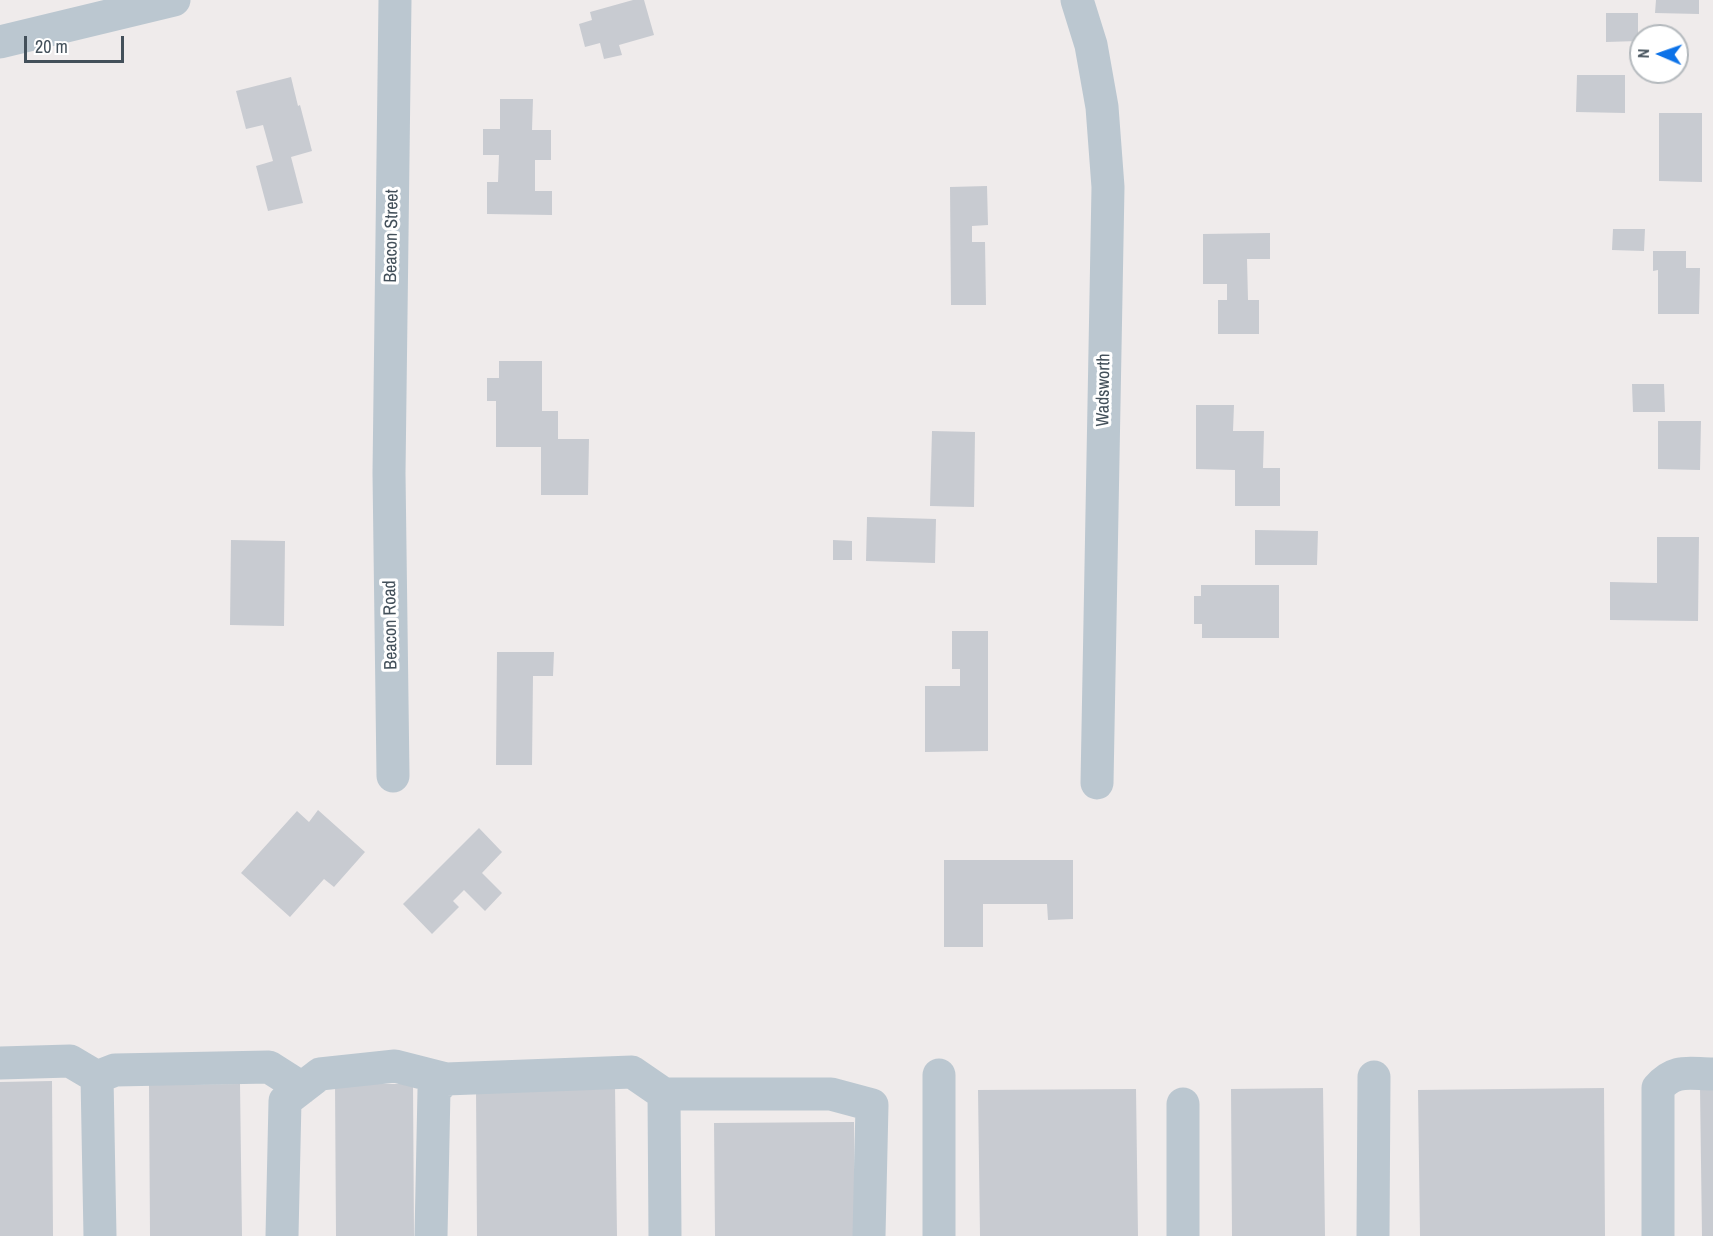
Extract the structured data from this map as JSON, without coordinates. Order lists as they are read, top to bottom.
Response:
{
  "streets": {
    "street": ["Beacon Street", "Wadsworth", "Beacon Road"]
  },
  "crossings": [
    ["Beacon Street", "Beacon Road"]
  ],
  "scale_bar": "20 m",
  "north": "left"
}
